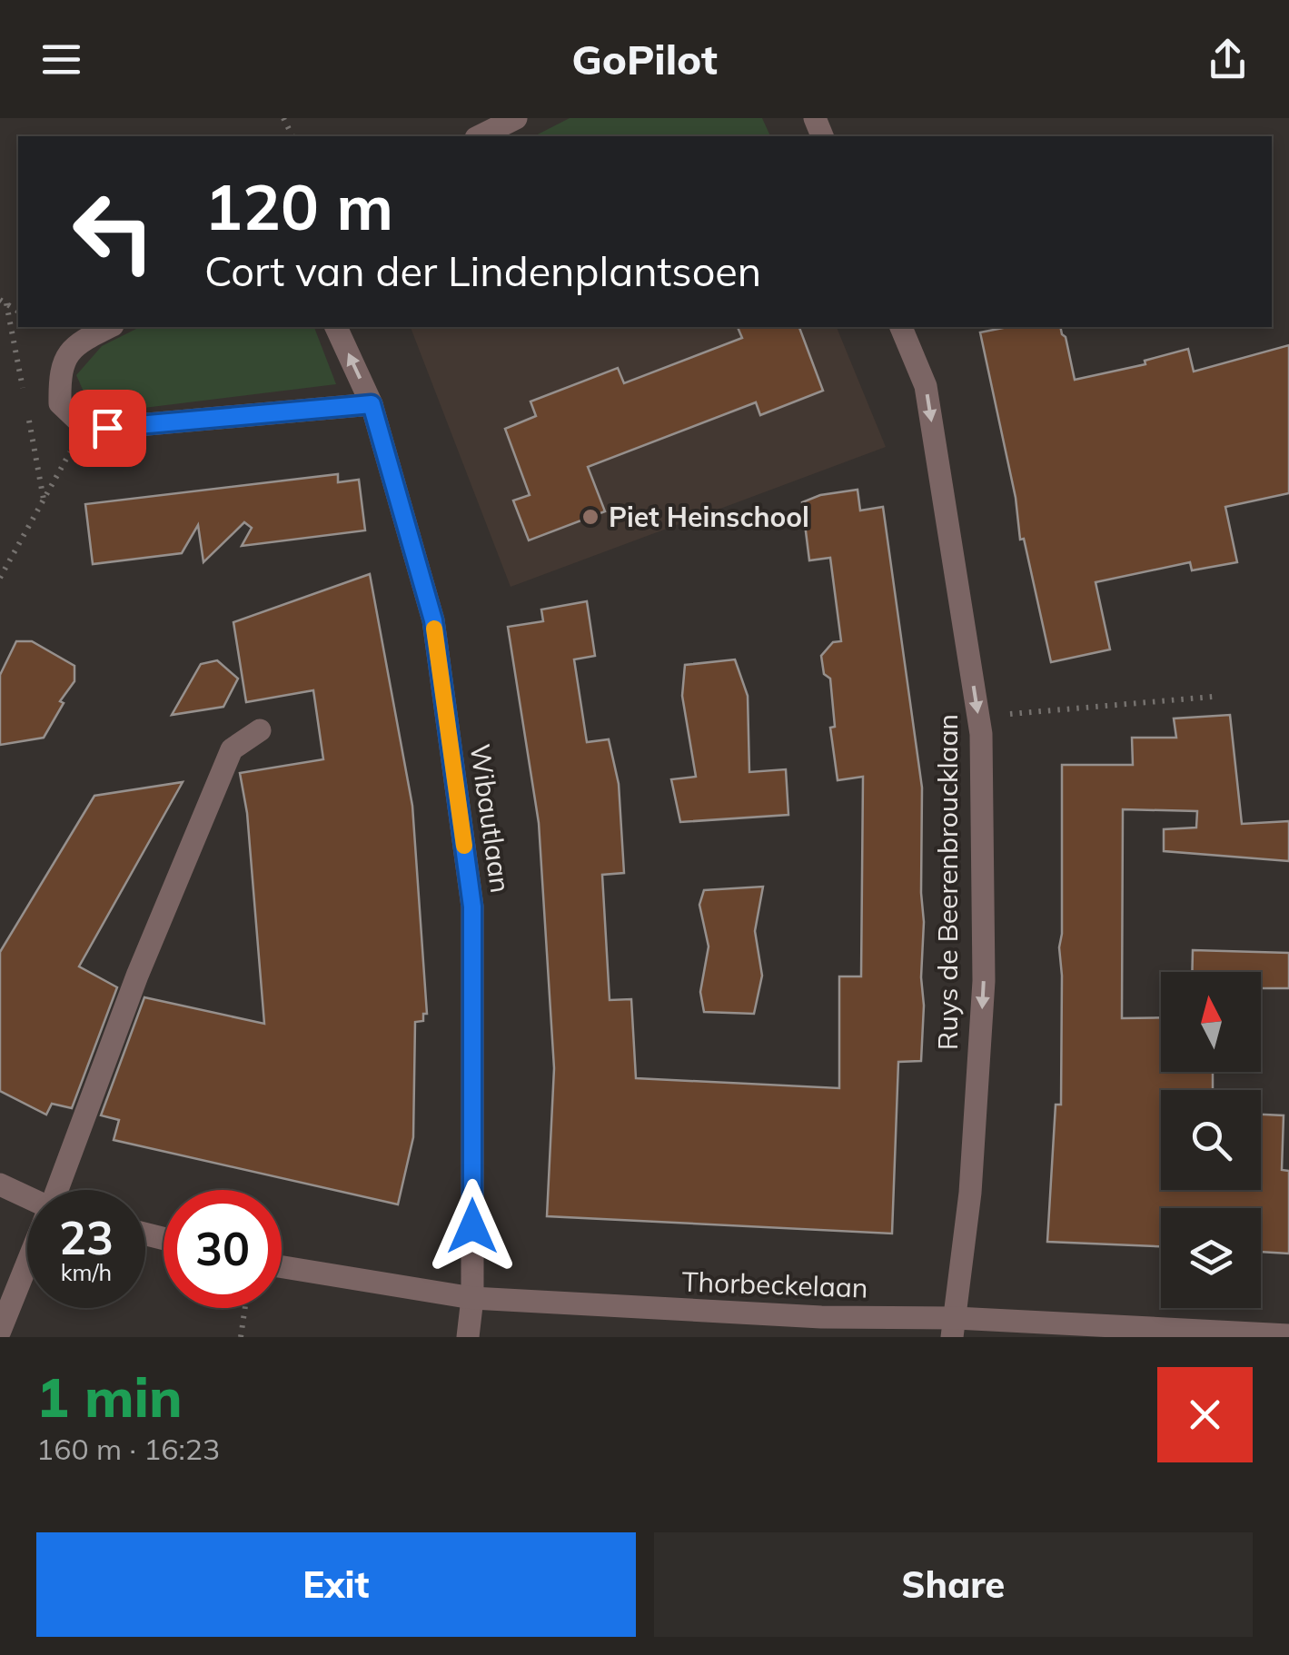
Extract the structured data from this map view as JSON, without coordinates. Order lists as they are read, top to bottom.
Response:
{
  "streets": {
    "street": ["Wibautlaan", "Ruys de Beerenbroucklaan", "Thorbeckelaan"]
  },
  "crossings": [
    ["Wibautlaan", "Thorbeckelaan"],
    ["Ruys de Beerenbroucklaan", "Thorbeckelaan"]
  ],
  "one_way": ["Ruys de Beerenbroucklaan"],
  "places": ["Piet Heinschool"],
  "north": "top",
  "page": {
    "header": "GoPilot",
    "turn": ["120 m", "Cort van der Lindenplantsoen"],
    "speed": "23 km/h",
    "limit": "30",
    "heading": ["1 min", "160 m · 16:23"],
    "buttons": ["Exit", "Share"]
  }
}
